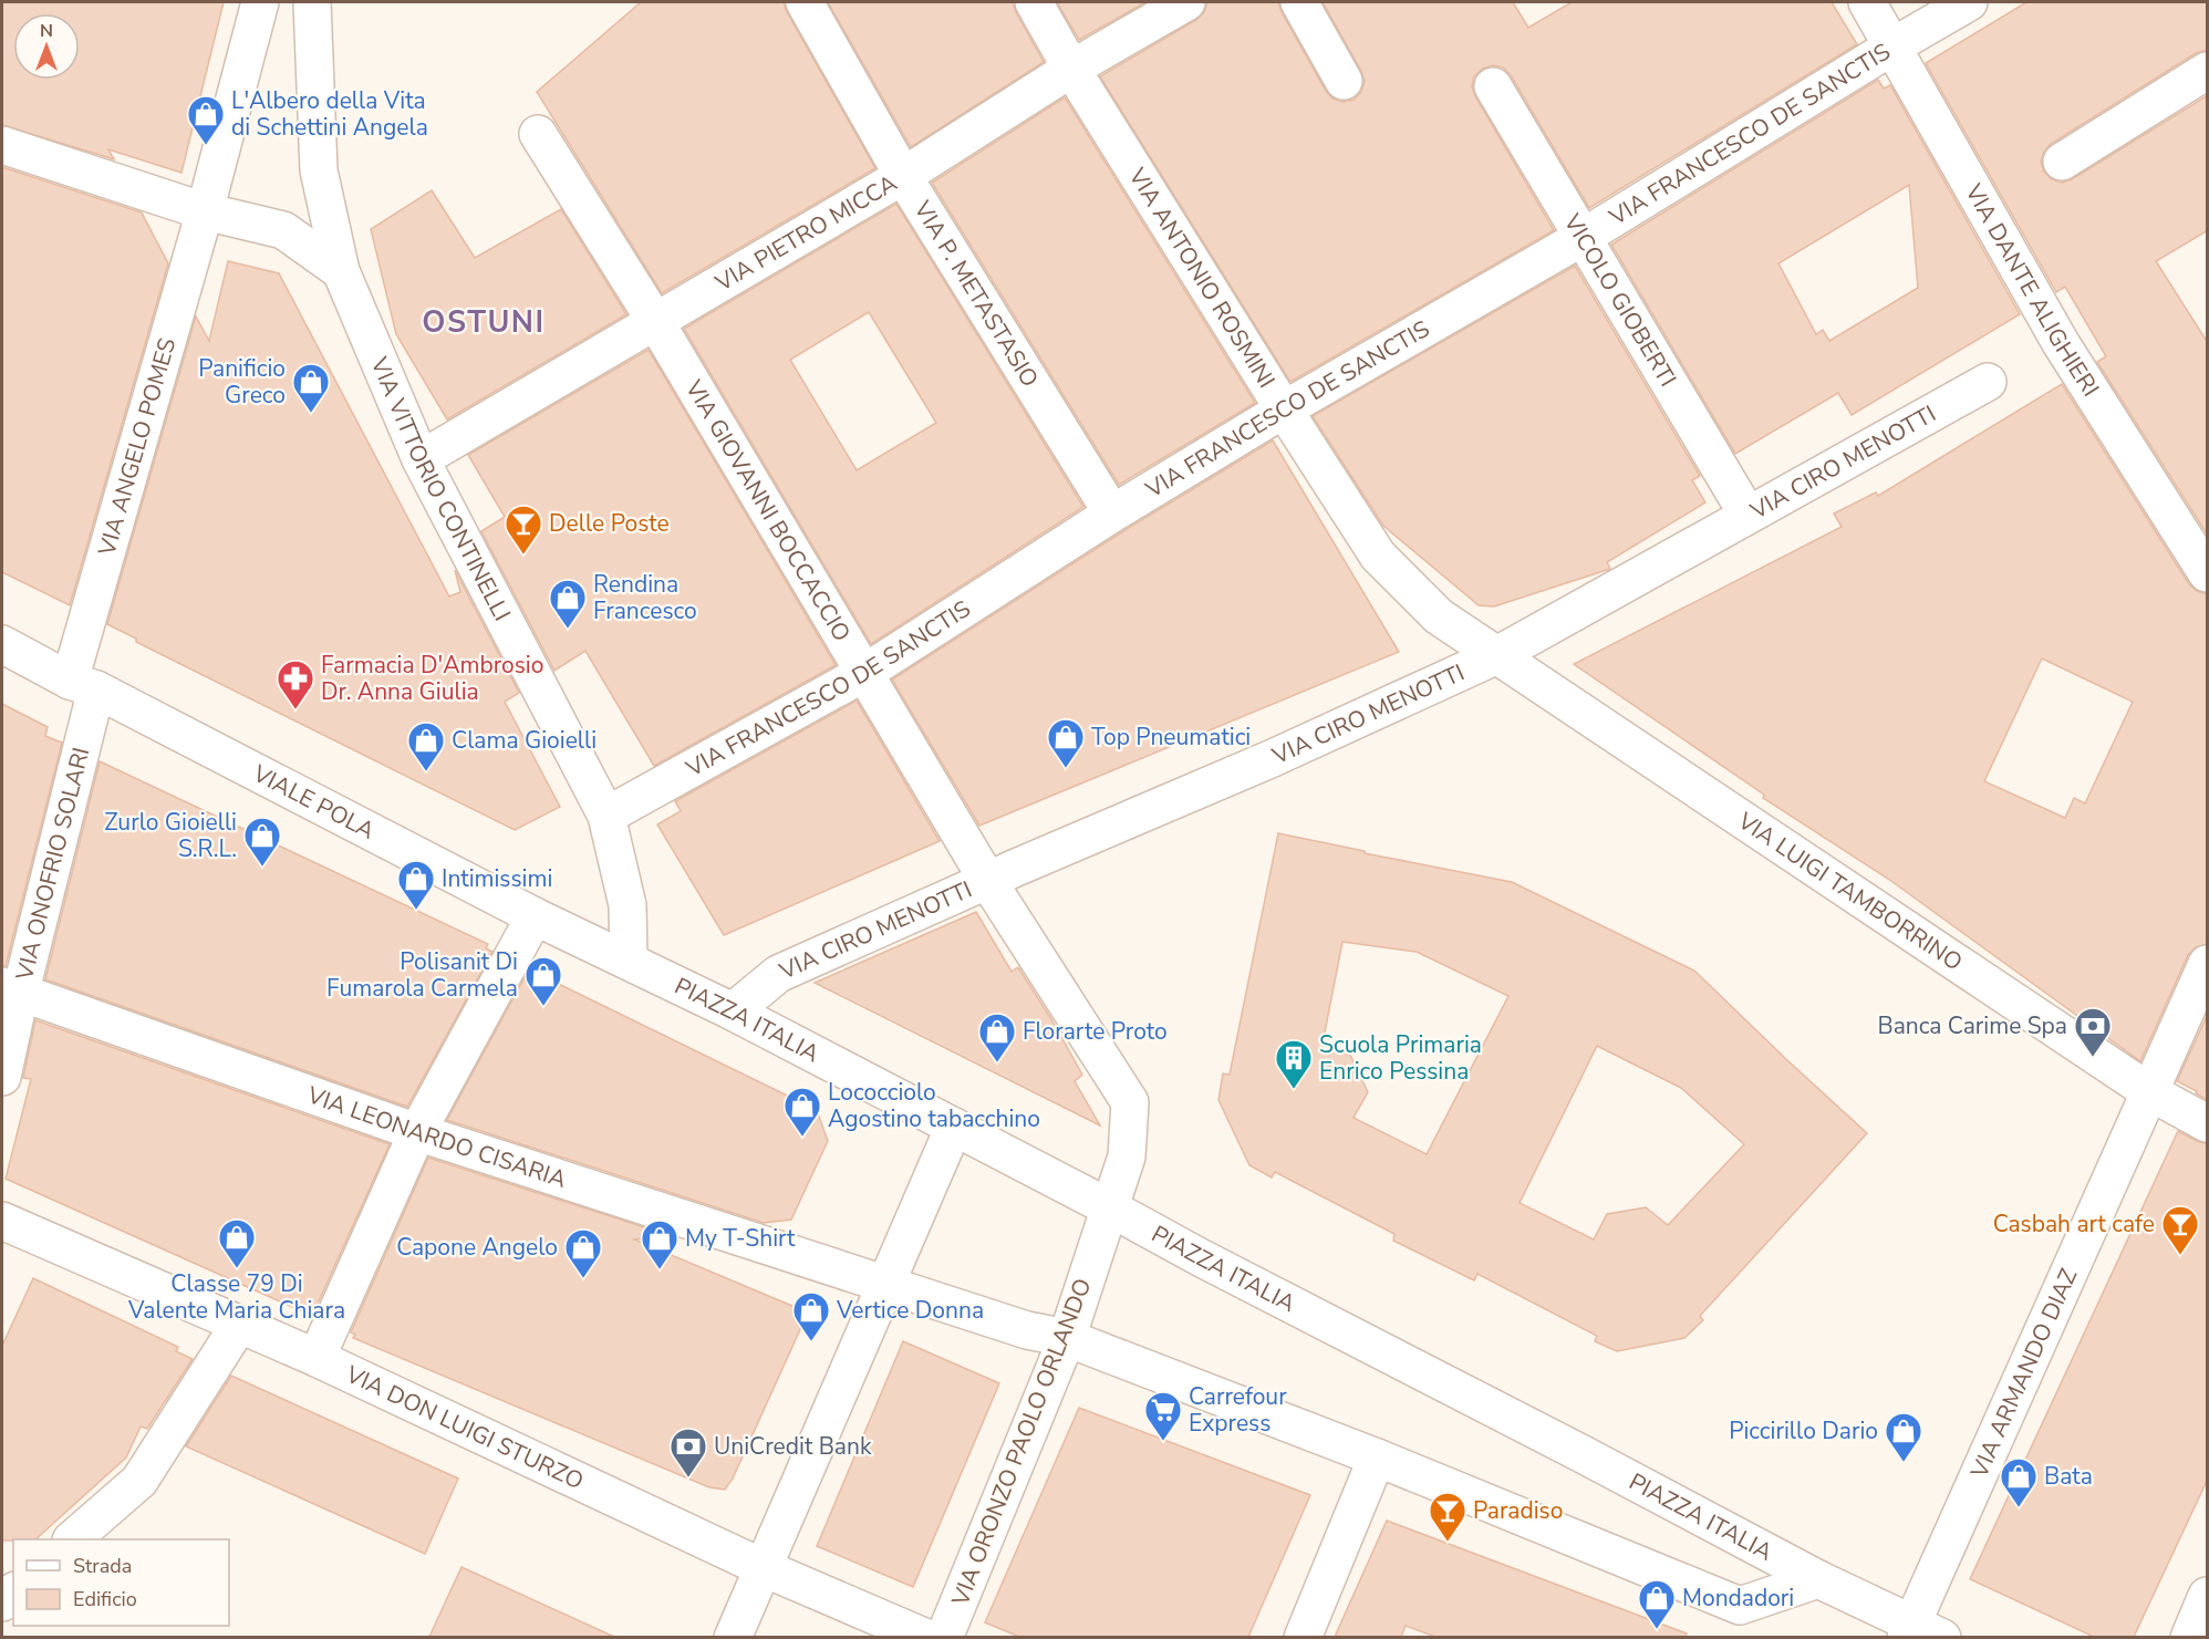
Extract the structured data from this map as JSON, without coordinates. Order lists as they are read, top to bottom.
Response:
{
  "streets": {
    "street": [
      "VIA FRANCESCO DE SANCTIS",
      "VIA PIETRO MICCA",
      "VIA ANTONIO ROSMINI",
      "VIA DANTE ALIGHIERI",
      "VIA P. METASTASIO",
      "VICOLO GIOBERTI",
      "VIA ANGELO POMES",
      "VIA CIRO MENOTTI",
      "VIA VITTORIO CONTINELLI",
      "VIA GIOVANNI BOCCACCIO",
      "VIALE POLA",
      "VIA ONOFRIO SOLARI",
      "VIA LUIGI TAMBORRINO",
      "PIAZZA ITALIA",
      "VIA LEONARDO CISARIA",
      "VIA ARMANDO DIAZ",
      "VIA DON LUIGI STURZO",
      "VIA ORONZO PAOLO ORLANDO"
    ]
  },
  "crossings": [
    ["VIA FRANCESCO DE SANCTIS", "VIA ANTONIO ROSMINI"],
    ["VIA FRANCESCO DE SANCTIS", "VIA DANTE ALIGHIERI"],
    ["VIA FRANCESCO DE SANCTIS", "VIA P. METASTASIO"],
    ["VIA FRANCESCO DE SANCTIS", "VICOLO GIOBERTI"],
    ["VIA FRANCESCO DE SANCTIS", "VIA VITTORIO CONTINELLI"],
    ["VIA FRANCESCO DE SANCTIS", "VIA GIOVANNI BOCCACCIO"],
    ["VIA PIETRO MICCA", "VIA ANTONIO ROSMINI"],
    ["VIA PIETRO MICCA", "VIA P. METASTASIO"],
    ["VIA PIETRO MICCA", "VIA VITTORIO CONTINELLI"],
    ["VIA PIETRO MICCA", "VIA GIOVANNI BOCCACCIO"],
    ["VIA ANTONIO ROSMINI", "VIA CIRO MENOTTI"],
    ["VIA ANTONIO ROSMINI", "VIA LUIGI TAMBORRINO"],
    ["VICOLO GIOBERTI", "VIA CIRO MENOTTI"],
    ["VIA ANGELO POMES", "VIALE POLA"],
    ["VIA ANGELO POMES", "VIA ONOFRIO SOLARI"],
    ["VIA CIRO MENOTTI", "VIA GIOVANNI BOCCACCIO"],
    ["VIA CIRO MENOTTI", "VIA LUIGI TAMBORRINO"],
    ["VIA CIRO MENOTTI", "PIAZZA ITALIA"],
    ["VIA VITTORIO CONTINELLI", "VIALE POLA"],
    ["VIA VITTORIO CONTINELLI", "PIAZZA ITALIA"],
    ["VIA GIOVANNI BOCCACCIO", "PIAZZA ITALIA"],
    ["VIA GIOVANNI BOCCACCIO", "VIA ORONZO PAOLO ORLANDO"],
    ["VIALE POLA", "VIA ONOFRIO SOLARI"],
    ["VIALE POLA", "PIAZZA ITALIA"],
    ["VIA ONOFRIO SOLARI", "VIA LEONARDO CISARIA"],
    ["VIA LUIGI TAMBORRINO", "VIA ARMANDO DIAZ"],
    ["PIAZZA ITALIA", "VIA LEONARDO CISARIA"],
    ["PIAZZA ITALIA", "VIA ARMANDO DIAZ"],
    ["PIAZZA ITALIA", "VIA ORONZO PAOLO ORLANDO"]
  ],
  "districts": ["OSTUNI"],
  "places": {
    "shop": [
      "L'Albero della Vita di Schettini Angela",
      "Panificio Greco",
      "Rendina Francesco",
      "Top Pneumatici",
      "Clama Gioielli",
      "Zurlo Gioielli S.R.L.",
      "Intimissimi",
      "Polisanit Di Fumarola Carmela",
      "Florarte Proto",
      "Lococciolo Agostino tabacchino",
      "Classe 79 Di Valente Maria Chiara",
      "My T-Shirt",
      "Capone Angelo",
      "Vertice Donna",
      "Piccirillo Dario",
      "Bata",
      "Mondadori"
    ],
    "bar": ["Delle Poste", "Casbah art cafe", "Paradiso"],
    "pharmacy": ["Farmacia D'Ambrosio Dr. Anna Giulia"],
    "bank": ["Banca Carime Spa", "UniCredit Bank"],
    "building": ["Scuola Primaria Enrico Pessina"],
    "supermarket": ["Carrefour Express"]
  },
  "legend": ["Strada", "Edificio"],
  "north": "top"
}
